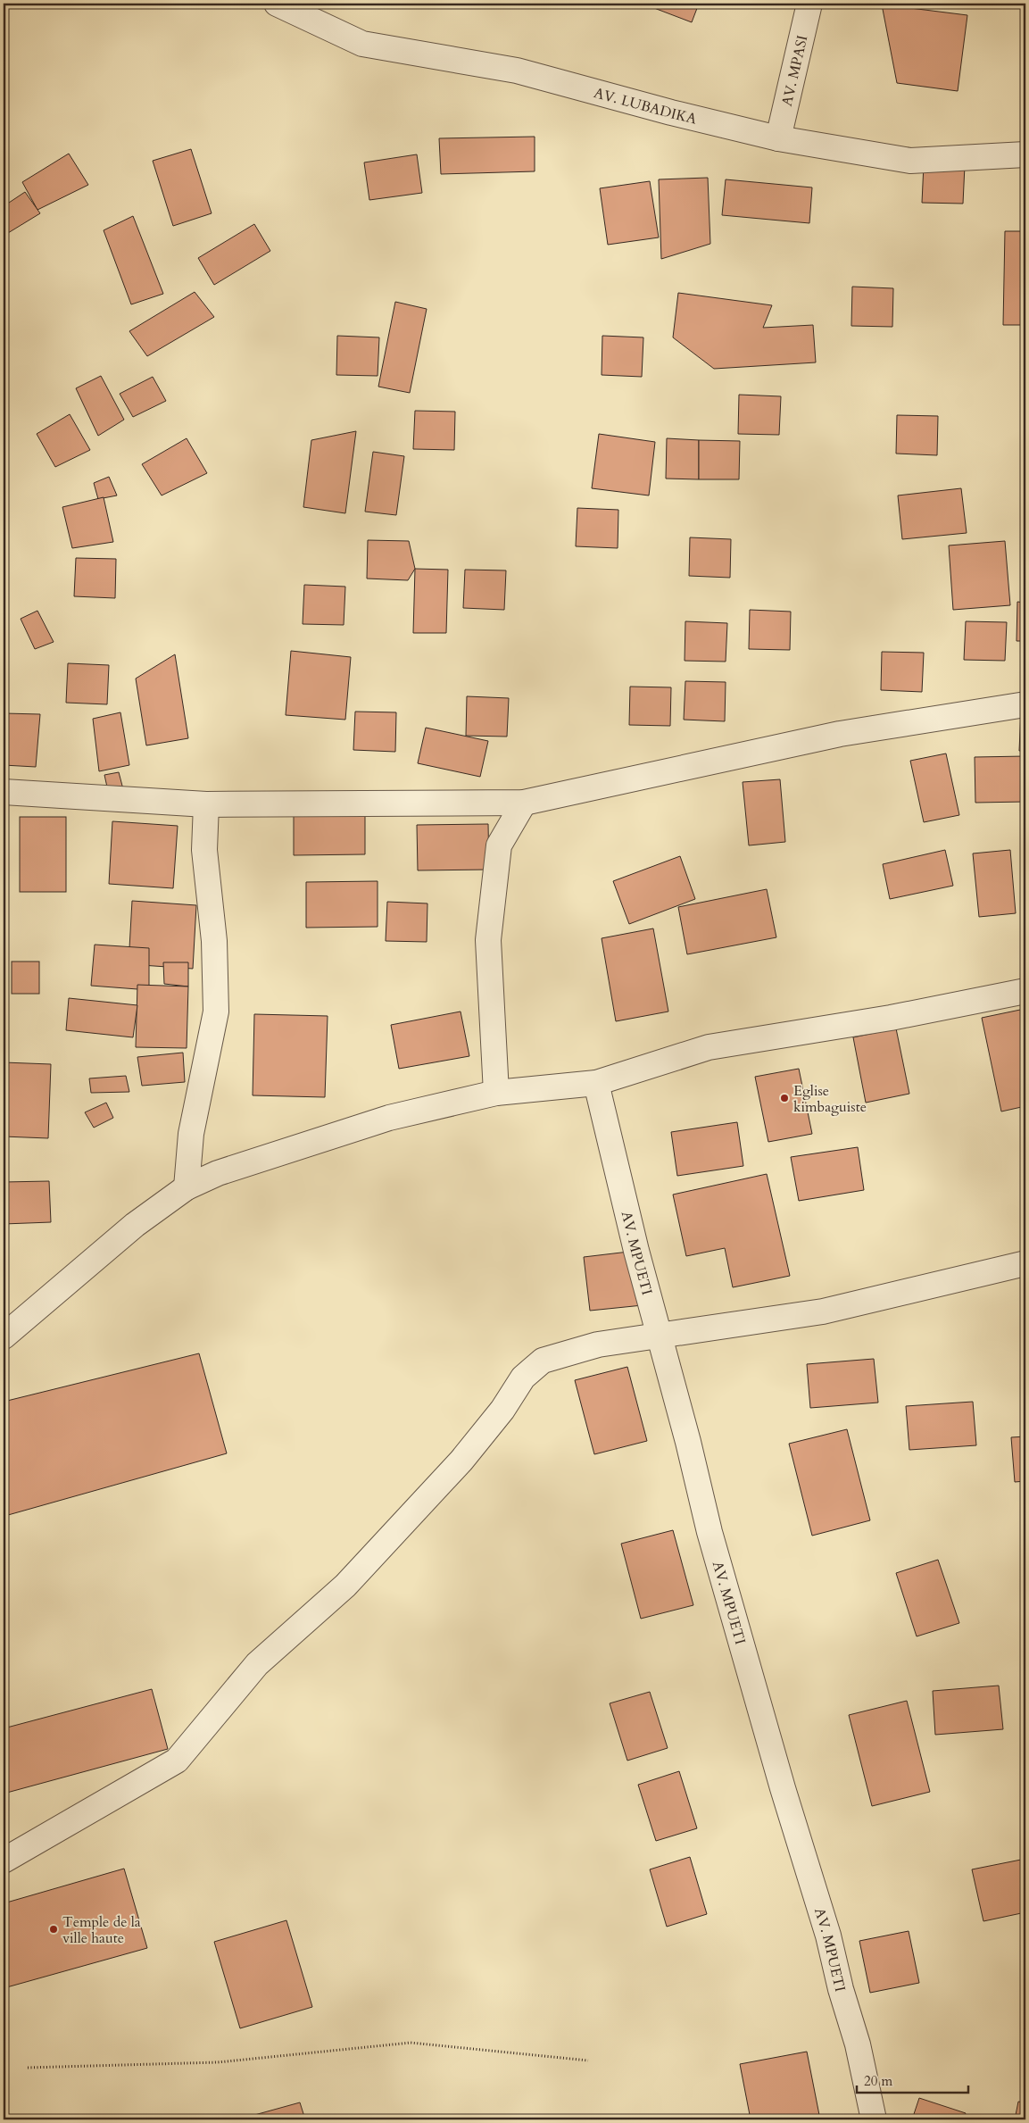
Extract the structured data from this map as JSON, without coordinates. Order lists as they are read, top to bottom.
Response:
{
  "streets": {
    "street": ["AV. MPASI", "AV. LUBADIKA", "AV. MPUETI"]
  },
  "crossings": [
    ["AV. MPASI", "AV. LUBADIKA"]
  ],
  "places": ["Eglise kimbaguiste", "Temple de la ville haute"],
  "scale_bar": "20 m"
}
